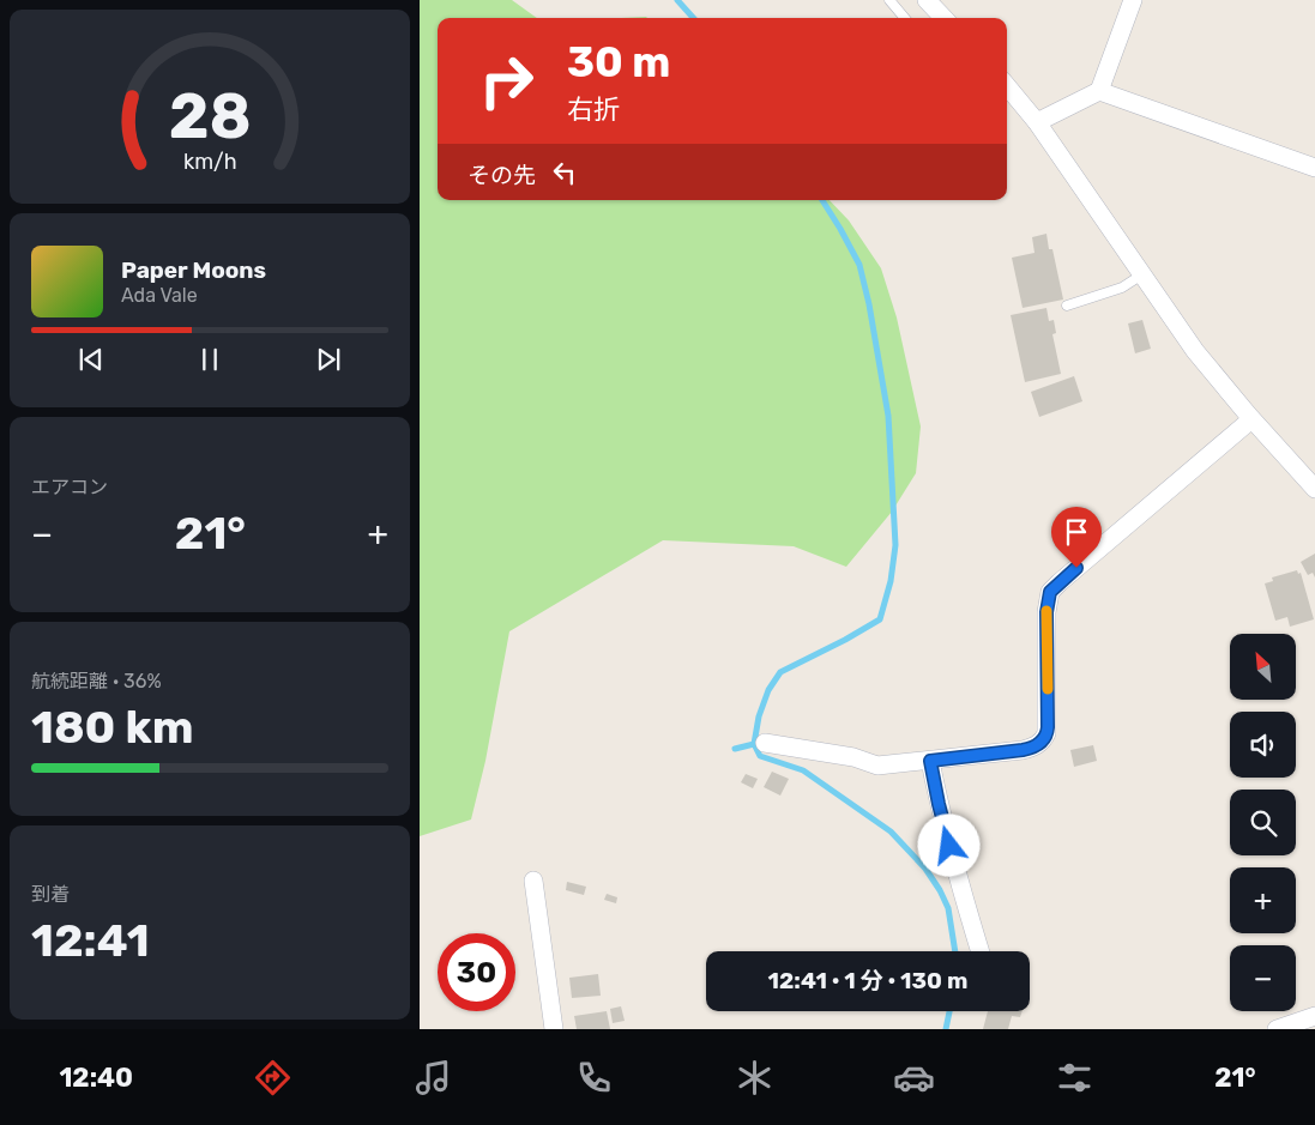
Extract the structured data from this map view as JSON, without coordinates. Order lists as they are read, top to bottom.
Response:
{
  "north": "top left",
  "page": {
    "turn": ["30 m", "右折"],
    "then": "その先",
    "song": ["Paper Moons", "Ada Vale"],
    "tile": [
      "エアコン",
      ["航続距離 · 36%", "180 km"],
      ["到着", "12:41"]
    ],
    "heat": ["−", "21°", "+"],
    "map_buttons": ["+", "−"],
    "limit": "30",
    "trip": "12:41 · 1 分 · 130 m",
    "tabs": ["12:40", "21°"],
    "gauge": ["28", "km/h"]
  }
}
